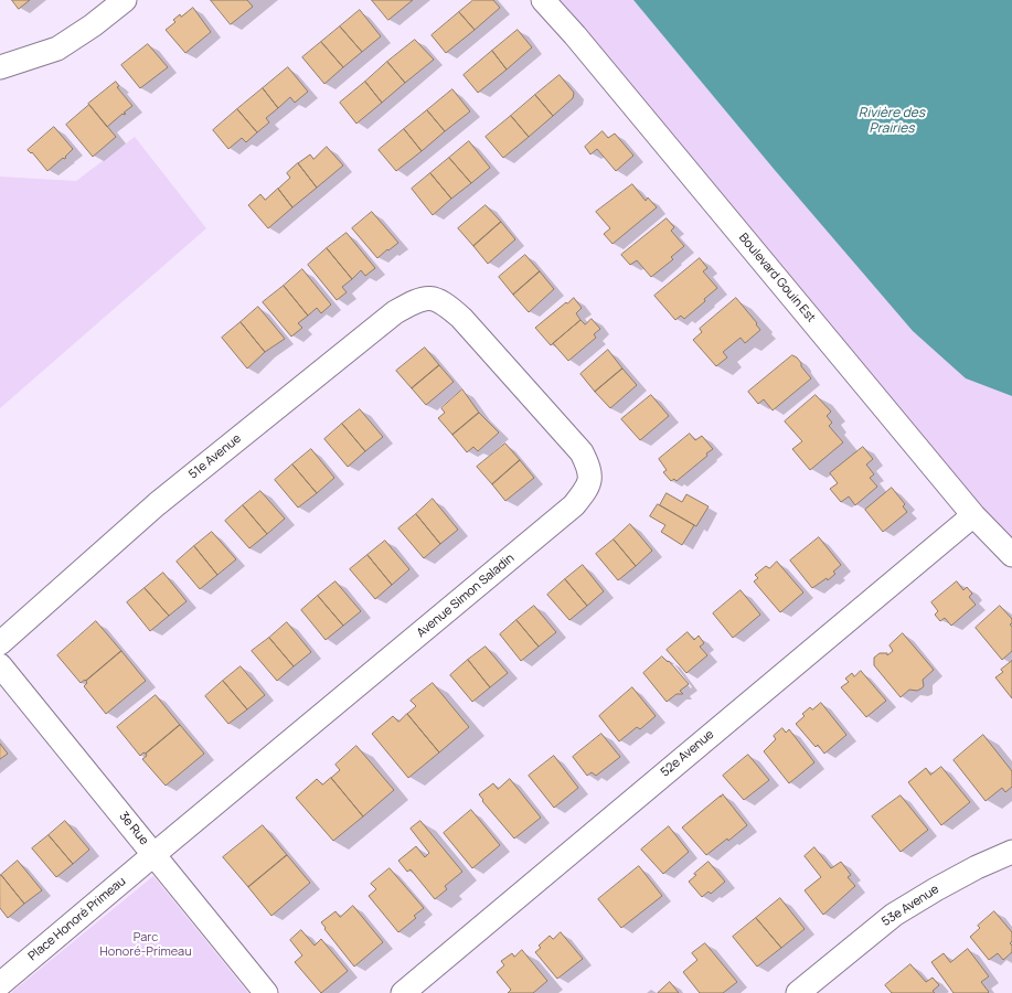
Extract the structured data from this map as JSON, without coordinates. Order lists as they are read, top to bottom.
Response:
{
  "streets": {
    "street": [
      "Boulevard Gouin Est",
      "51e Avenue",
      "Avenue Simon Saladin",
      "52e Avenue",
      "3e Rue",
      "53e Avenue",
      "Place Honoré Primeau"
    ]
  },
  "crossings": [
    ["Boulevard Gouin Est", "52e Avenue"],
    ["51e Avenue", "Avenue Simon Saladin"],
    ["Avenue Simon Saladin", "3e Rue"],
    ["Avenue Simon Saladin", "Place Honoré Primeau"],
    ["3e Rue", "Place Honoré Primeau"]
  ],
  "water": ["Rivière des Prairies"],
  "parks": ["Parc Honoré-Primeau"]
}
